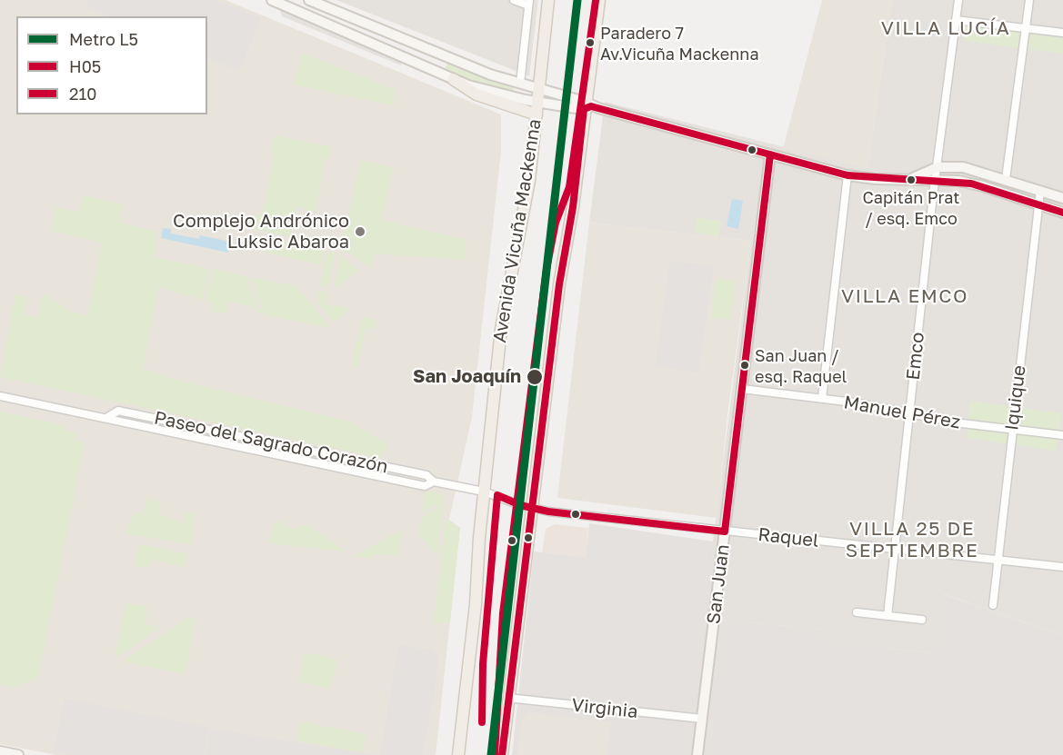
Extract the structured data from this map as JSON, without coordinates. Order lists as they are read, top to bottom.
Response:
{
  "streets": {
    "main road": ["Avenida Vicuña Mackenna"],
    "street": [
      "Emco",
      "Iquique",
      "Manuel Pérez",
      "Paseo del Sagrado Corazón",
      "Raquel",
      "San Juan",
      "Virginia"
    ]
  },
  "crossings": [
    ["Avenida Vicuña Mackenna", "Paseo del Sagrado Corazón"],
    ["Avenida Vicuña Mackenna", "Raquel"],
    ["Emco", "Manuel Pérez"],
    ["Emco", "Raquel"],
    ["Iquique", "Manuel Pérez"],
    ["Iquique", "Raquel"],
    ["Manuel Pérez", "San Juan"],
    ["Paseo del Sagrado Corazón", "Raquel"],
    ["Raquel", "San Juan"],
    ["San Juan", "Virginia"]
  ],
  "districts": ["VILLA LUCÍA", "VILLA EMCO", "VILLA 25 DE SEPTIEMBRE"],
  "places": [
    "Paradero 7 Av.Vicuña Mackenna",
    "Capitán Prat / esq. Emco",
    "Complejo Andrónico Luksic Abaroa",
    "San Juan / esq. Raquel",
    "San Joaquín"
  ],
  "lines": ["metro line L5", "transit line 210", "transit line H05"],
  "legend": ["Metro L5", "H05", "210"]
}
